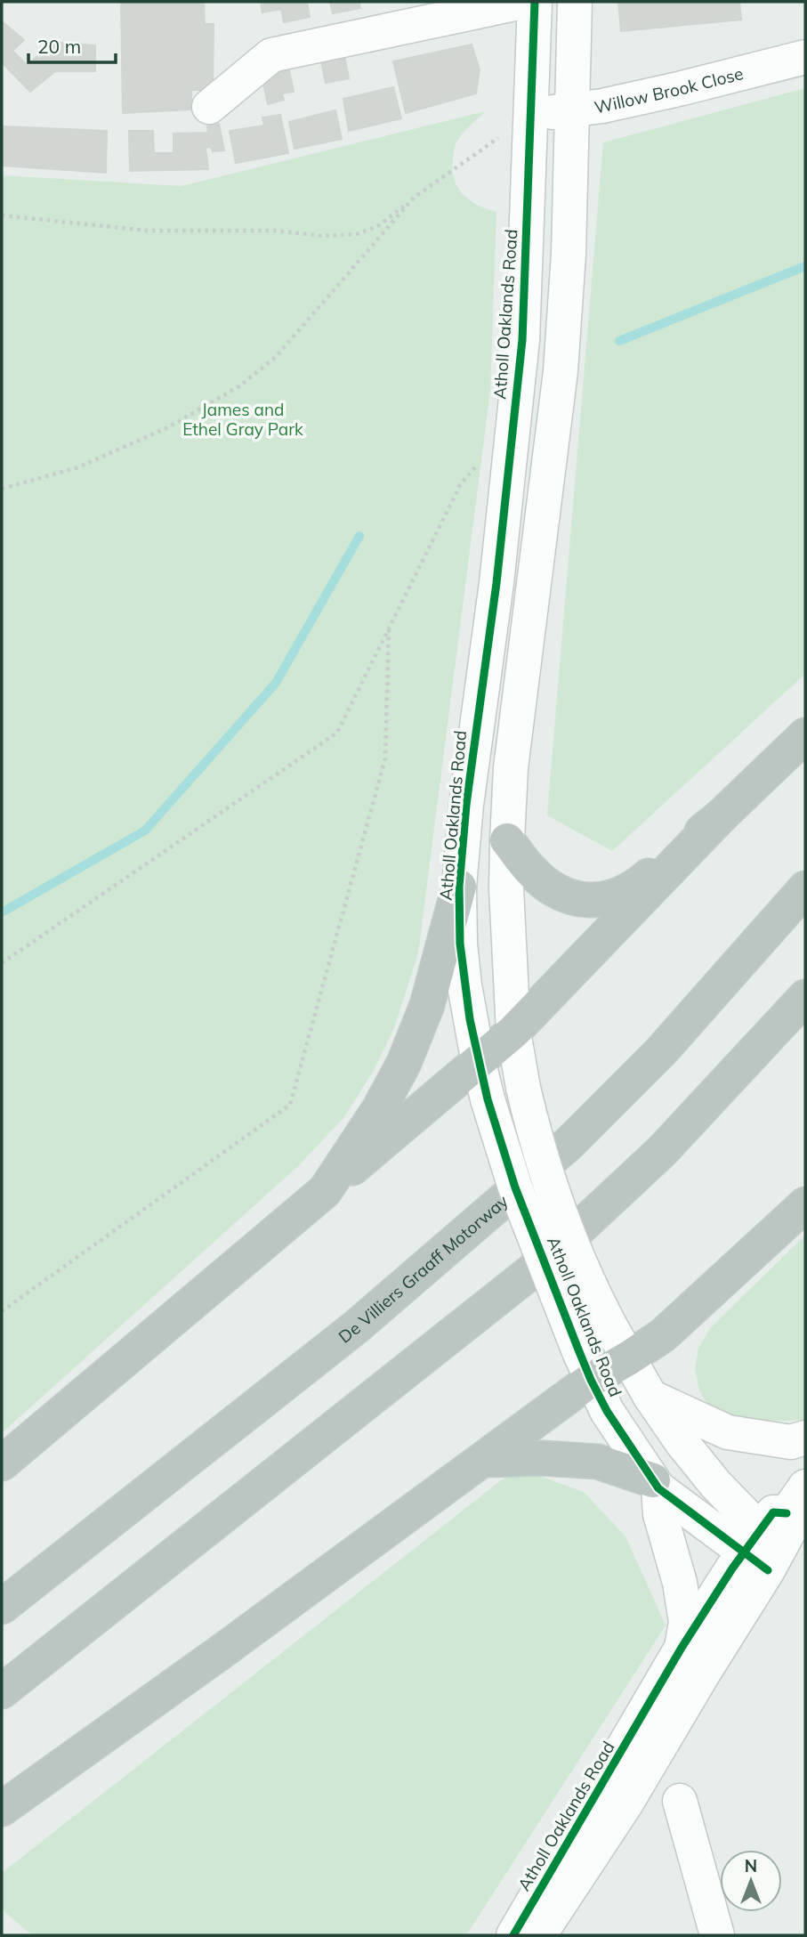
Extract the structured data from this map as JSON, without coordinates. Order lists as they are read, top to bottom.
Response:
{
  "streets": {
    "highway": ["De Villiers Graaff Motorway"],
    "street": ["Willow Brook Close", "Atholl Oaklands Road"]
  },
  "crossings": [
    ["Willow Brook Close", "Atholl Oaklands Road"]
  ],
  "parks": ["James and Ethel Gray Park"],
  "scale_bar": "20 m",
  "north": "top"
}
